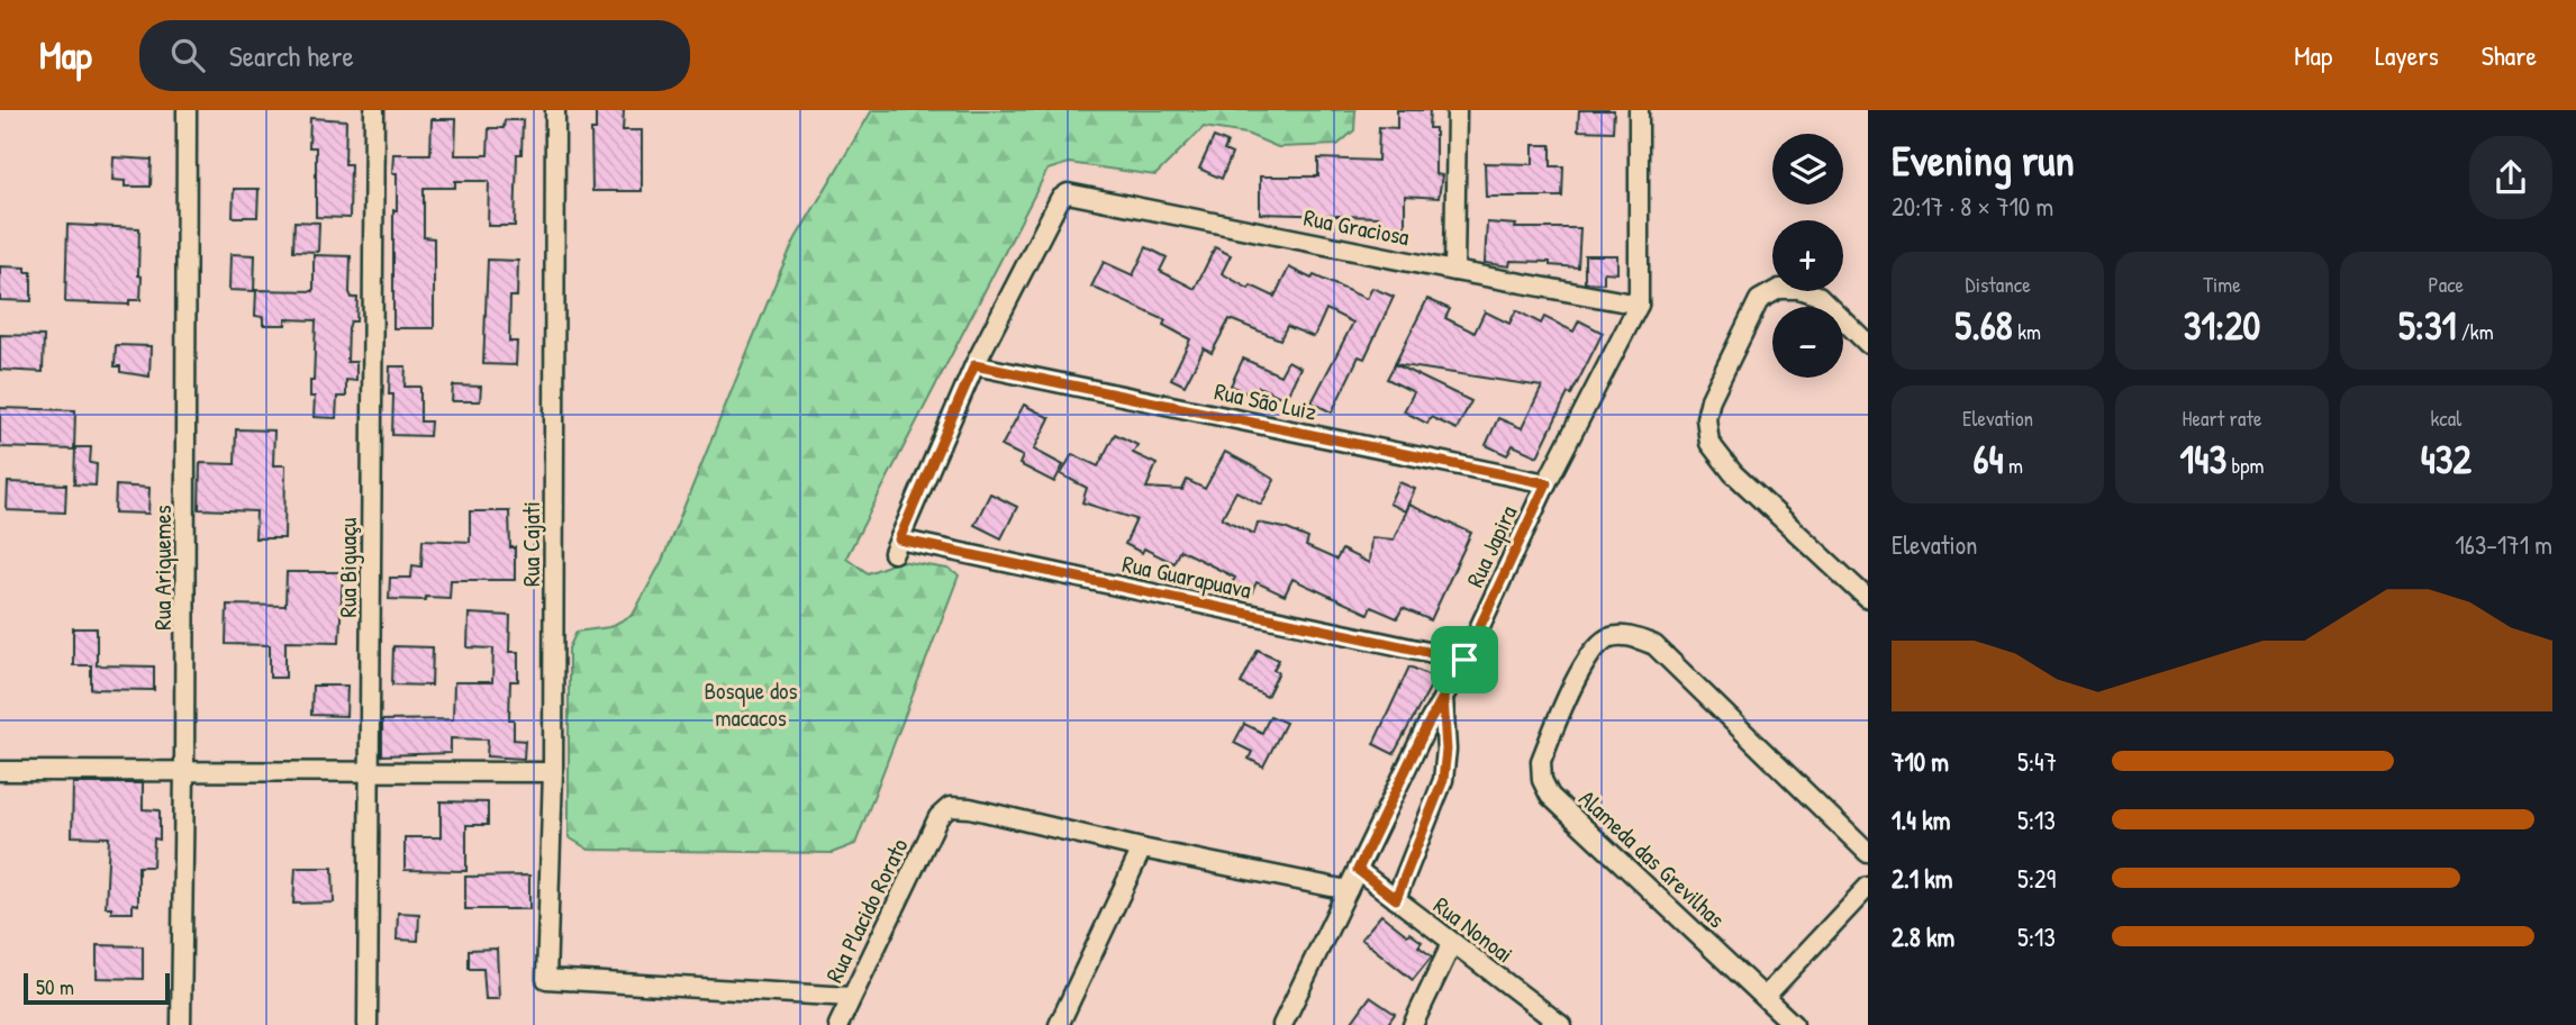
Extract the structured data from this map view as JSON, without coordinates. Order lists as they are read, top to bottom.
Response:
{
  "streets": {
    "street": [
      "Rua Graciosa",
      "Rua São Luiz",
      "Rua Cajati",
      "Rua Japira",
      "Rua Ariquemes",
      "Rua Biguaçu",
      "Rua Guarapuava",
      "Alameda das Grevilhas",
      "Rua Placido Rorato",
      "Rua Nonoai"
    ]
  },
  "crossings": [
    ["Rua Graciosa", "Rua São Luiz"],
    ["Rua Graciosa", "Rua Japira"],
    ["Rua Graciosa", "Rua Guarapuava"],
    ["Rua São Luiz", "Rua Japira"],
    ["Rua São Luiz", "Rua Guarapuava"],
    ["Rua Cajati", "Rua Placido Rorato"],
    ["Rua Japira", "Rua Guarapuava"],
    ["Rua Japira", "Rua Nonoai"]
  ],
  "parks": ["Bosque dos macacos"],
  "scale_bar": "50 m",
  "page": {
    "header": "Map",
    "search": "Search here",
    "nav": ["Map", "Layers", "Share"],
    "heading": ["Evening run", "20:17 · 8 × 710 m"],
    "map_buttons": ["+", "−"],
    "stats": [
      ["Distance", "5.68 km"],
      ["Time", "31:20"],
      ["Pace", "5:31 /km"],
      ["Elevation", "64 m"],
      ["Heart rate", "143 bpm"],
      ["kcal", "432"]
    ],
    "chart": ["Elevation", "163–171 m"],
    "list": [
      {
        "name": "710 m",
        "note": "5:47"
      },
      {
        "name": "1.4 km",
        "note": "5:13"
      },
      {
        "name": "2.1 km",
        "note": "5:29"
      },
      {
        "name": "2.8 km",
        "note": "5:13"
      }
    ],
    "scale": "50 m"
  }
}
